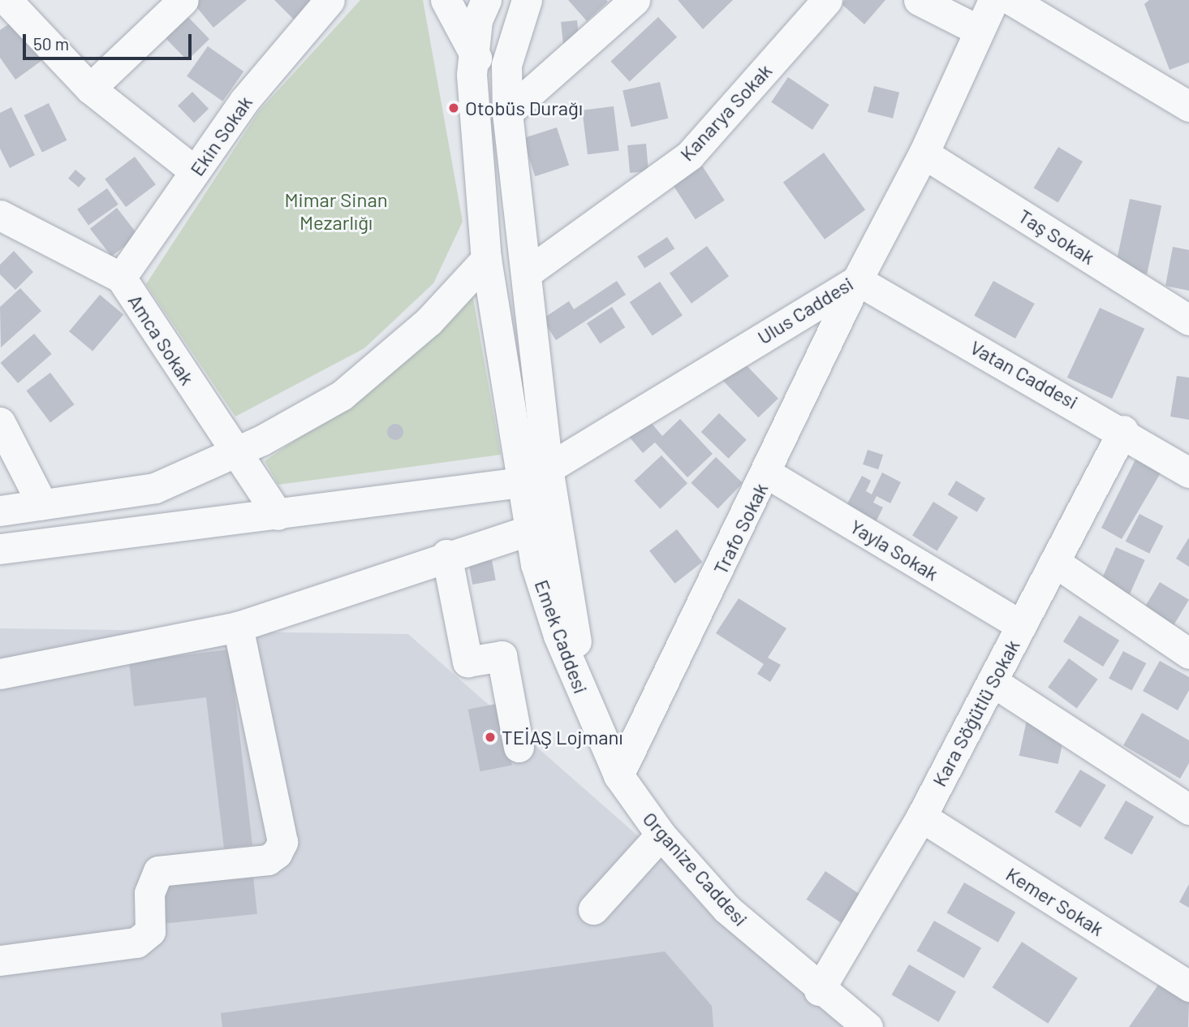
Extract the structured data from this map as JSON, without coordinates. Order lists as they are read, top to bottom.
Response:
{
  "streets": {
    "street": [
      "Kanarya Sokak",
      "Ekin Sokak",
      "Taş Sokak",
      "Ulus Caddesi",
      "Amca Sokak",
      "Vatan Caddesi",
      "Trafo Sokak",
      "Yayla Sokak",
      "Emek Caddesi",
      "Kara Söğütlü Sokak",
      "Organize Caddesi",
      "Kemer Sokak"
    ]
  },
  "crossings": [
    ["Kanarya Sokak", "Emek Caddesi"],
    ["Ekin Sokak", "Amca Sokak"],
    ["Taş Sokak", "Ulus Caddesi"],
    ["Ulus Caddesi", "Amca Sokak"],
    ["Ulus Caddesi", "Vatan Caddesi"],
    ["Ulus Caddesi", "Trafo Sokak"],
    ["Ulus Caddesi", "Emek Caddesi"],
    ["Vatan Caddesi", "Trafo Sokak"],
    ["Vatan Caddesi", "Kara Söğütlü Sokak"],
    ["Trafo Sokak", "Yayla Sokak"],
    ["Trafo Sokak", "Organize Caddesi"],
    ["Yayla Sokak", "Kara Söğütlü Sokak"],
    ["Emek Caddesi", "Organize Caddesi"],
    ["Kara Söğütlü Sokak", "Organize Caddesi"],
    ["Kara Söğütlü Sokak", "Kemer Sokak"]
  ],
  "parks": ["Mimar Sinan Mezarlığı"],
  "places": ["Otobüs Durağı", "TEİAŞ Lojmanı"],
  "scale_bar": "50 m"
}
